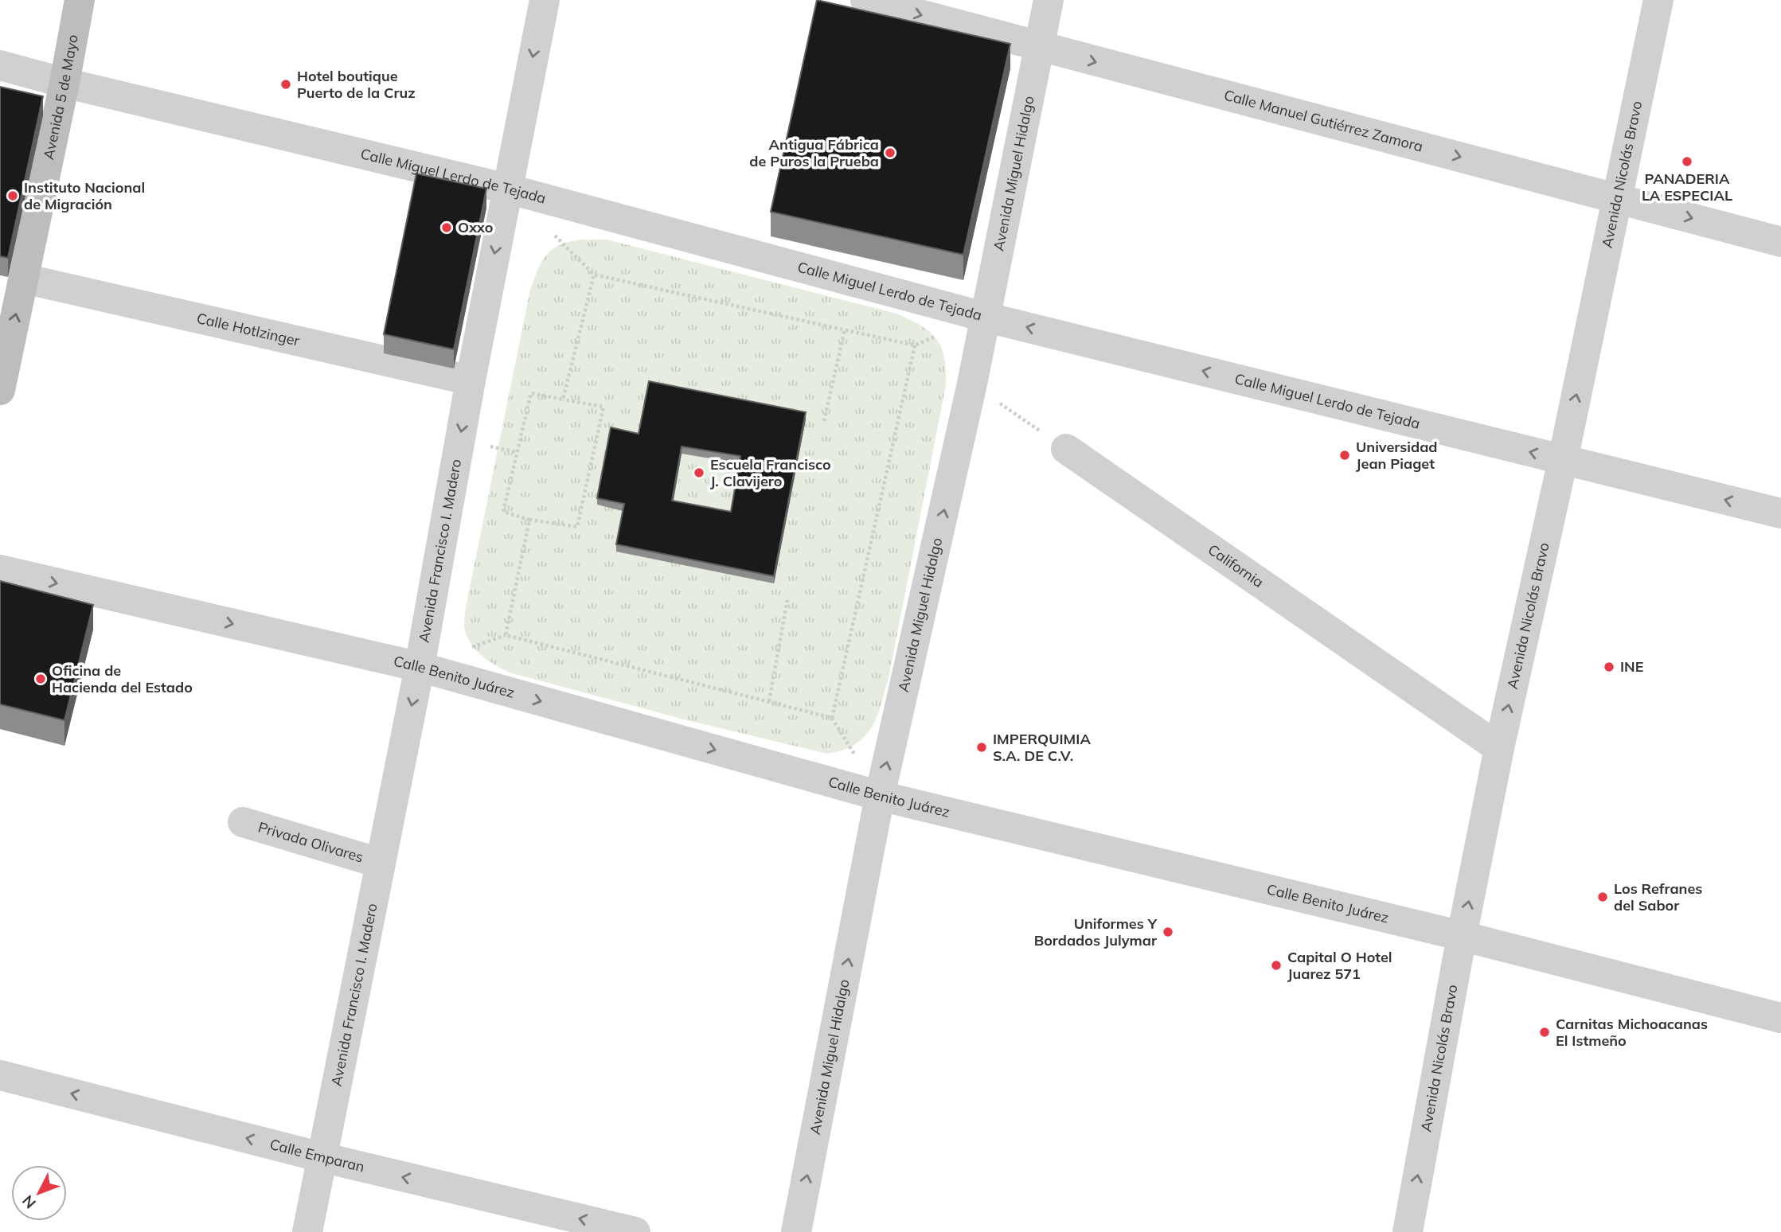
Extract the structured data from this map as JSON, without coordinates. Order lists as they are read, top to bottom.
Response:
{
  "streets": {
    "street": [
      "Avenida 5 de Mayo",
      "Calle Manuel Gutiérrez Zamora",
      "Avenida Nicolás Bravo",
      "Avenida Miguel Hidalgo",
      "Calle Miguel Lerdo de Tejada",
      "Calle Hotlzinger",
      "Avenida Francisco I. Madero",
      "California",
      "Calle Benito Juárez",
      "Privada Olivares",
      "Calle Emparan"
    ]
  },
  "crossings": [
    ["Avenida 5 de Mayo", "Calle Miguel Lerdo de Tejada"],
    ["Avenida 5 de Mayo", "Calle Hotlzinger"],
    ["Calle Manuel Gutiérrez Zamora", "Avenida Nicolás Bravo"],
    ["Calle Manuel Gutiérrez Zamora", "Avenida Miguel Hidalgo"],
    ["Avenida Nicolás Bravo", "Calle Miguel Lerdo de Tejada"],
    ["Avenida Nicolás Bravo", "California"],
    ["Avenida Nicolás Bravo", "Calle Benito Juárez"],
    ["Avenida Miguel Hidalgo", "Calle Miguel Lerdo de Tejada"],
    ["Avenida Miguel Hidalgo", "Calle Benito Juárez"],
    ["Calle Miguel Lerdo de Tejada", "Avenida Francisco I. Madero"],
    ["Calle Hotlzinger", "Avenida Francisco I. Madero"],
    ["Avenida Francisco I. Madero", "Calle Benito Juárez"],
    ["Avenida Francisco I. Madero", "Privada Olivares"],
    ["Avenida Francisco I. Madero", "Calle Emparan"]
  ],
  "one_way": [
    "Calle Manuel Gutiérrez Zamora",
    "Avenida Nicolás Bravo",
    "Avenida Miguel Hidalgo",
    "Calle Miguel Lerdo de Tejada",
    "Avenida Francisco I. Madero",
    "Calle Benito Juárez",
    "Calle Emparan"
  ],
  "places": [
    "Hotel boutique Puerto de la Cruz",
    "Antigua Fábrica de Puros la Prueba",
    "PANADERIA LA ESPECIAL",
    "Instituto Nacional de Migración",
    "Oxxo",
    "Universidad Jean Piaget",
    "Escuela Francisco J. Clavijero",
    "INE",
    "Oficina de Hacienda del Estado",
    "IMPERQUIMIA S.A. DE C.V.",
    "Los Refranes del Sabor",
    "Uniformes Y Bordados Julymar",
    "Capital O Hotel Juarez 571",
    "Carnitas Michoacanas El Istmeño"
  ],
  "north": "bottom left"
}
